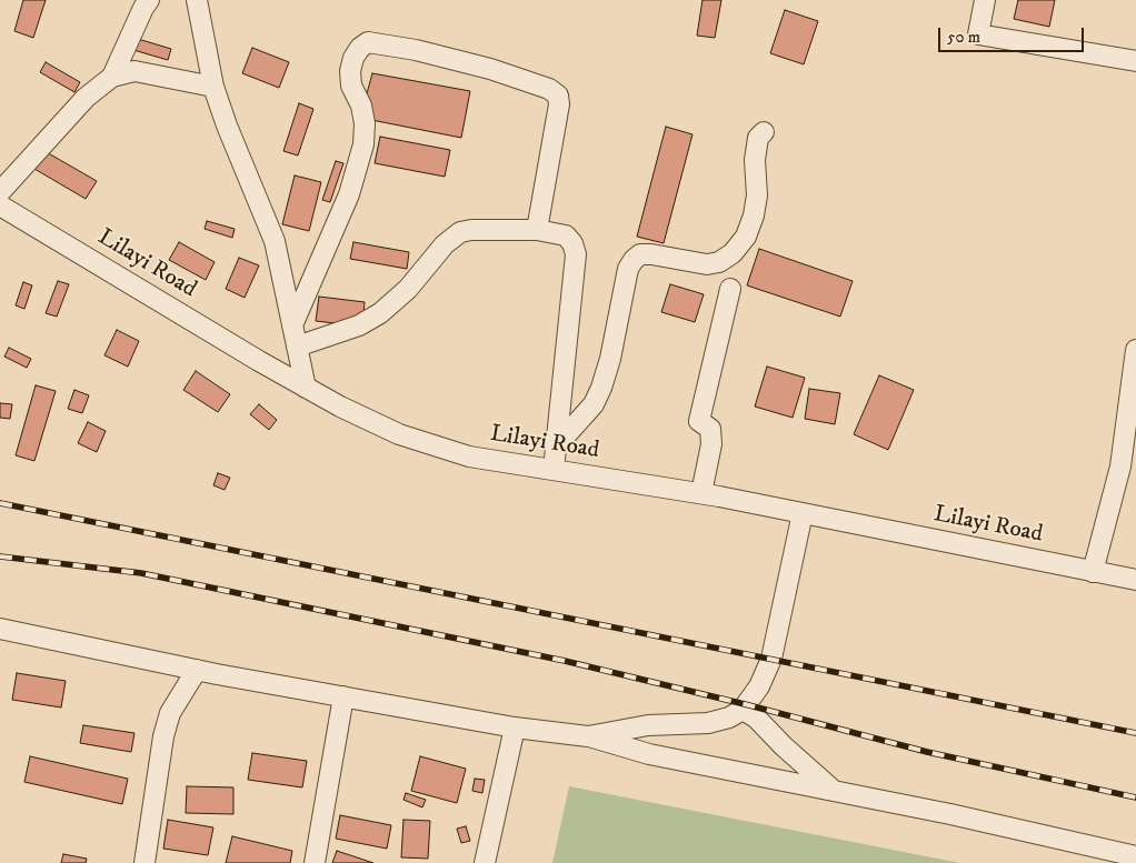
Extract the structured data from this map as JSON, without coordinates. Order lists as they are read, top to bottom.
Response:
{
  "streets": {
    "street": ["Lilayi Road"]
  },
  "scale_bar": "50 m"
}
